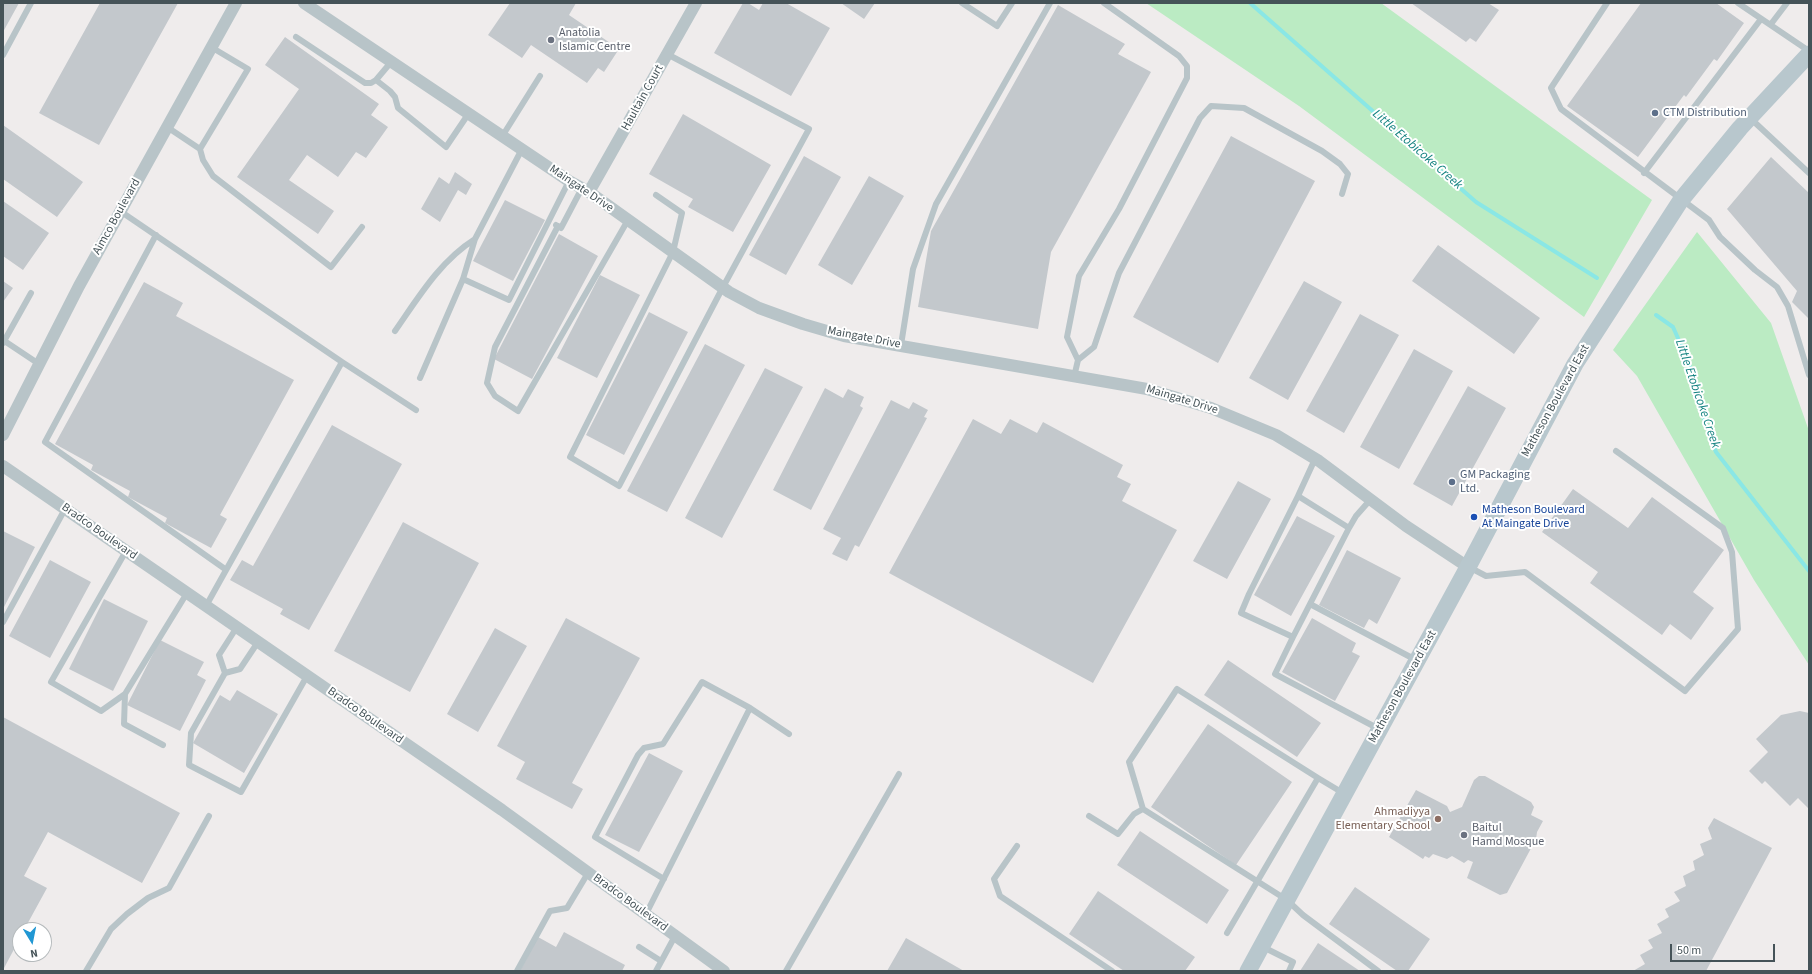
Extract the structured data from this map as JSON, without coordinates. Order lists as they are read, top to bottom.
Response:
{
  "streets": {
    "street": [
      "Haultain Court",
      "Maingate Drive",
      "Aimco Boulevard",
      "Matheson Boulevard East",
      "Bradco Boulevard"
    ]
  },
  "crossings": [
    ["Haultain Court", "Maingate Drive"],
    ["Maingate Drive", "Matheson Boulevard East"]
  ],
  "water": ["Little Etobicoke Creek"],
  "places": [
    "Anatolia Islamic Centre",
    "CTM Distribution",
    "GM Packaging Ltd.",
    "Matheson Boulevard At Maingate Drive",
    "Ahmadiyya Elementary School",
    "Baitul Hamd Mosque"
  ],
  "scale_bar": "50 m",
  "north": "bottom"
}
